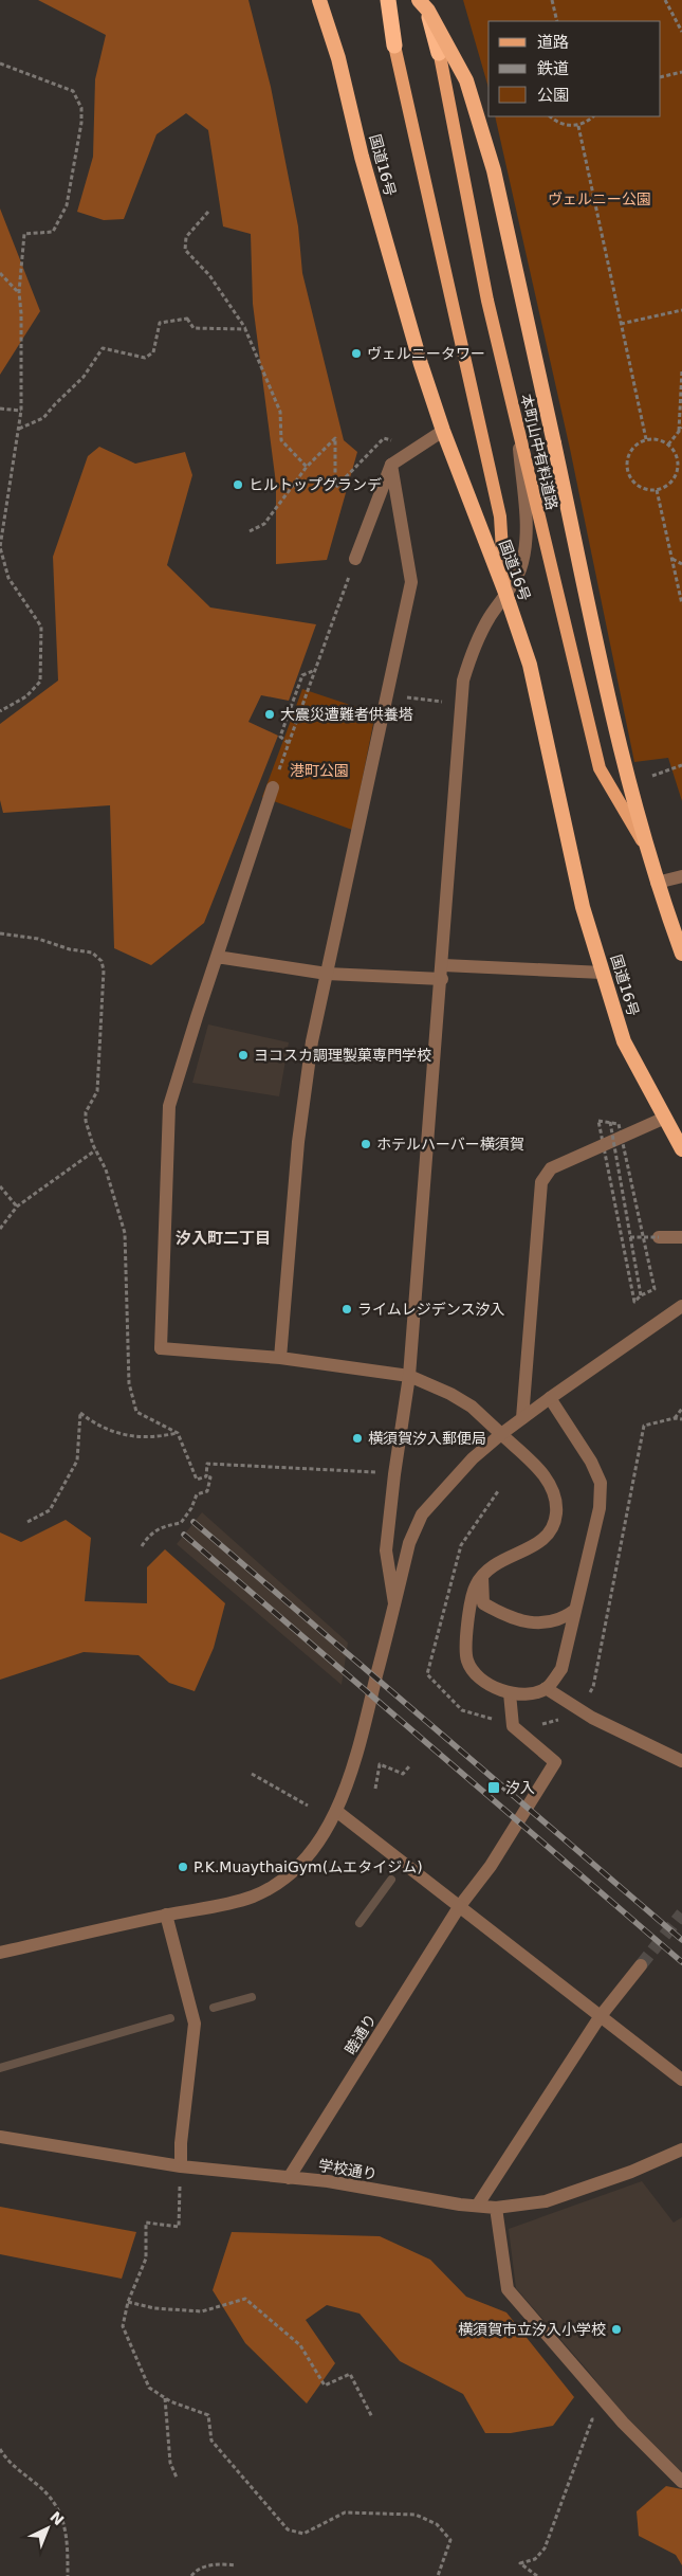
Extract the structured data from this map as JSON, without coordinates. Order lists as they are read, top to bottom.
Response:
{
  "streets": {
    "highway": ["国道16号"],
    "main road": ["本町山中有料道路"],
    "street": ["睦通り", "学校通り"]
  },
  "crossings": [
    ["睦通り", "学校通り"]
  ],
  "districts": ["汐入町二丁目"],
  "parks": ["ヴェルニー公園", "港町公園"],
  "places": {
    "other": [
      "ヴェルニータワー",
      "ヒルトップグランデ",
      "大震災遭難者供養塔",
      "ヨコスカ調理製菓専門学校",
      "ホテルハーバー横須賀",
      "ライムレジデンス汐入",
      "横須賀汐入郵便局",
      "P.K.MuaythaiGym(ムエタイジム)",
      "横須賀市立汐入小学校"
    ],
    "transit": ["汐入"]
  },
  "legend": ["道路", "鉄道", "公園"],
  "north": "top right"
}
